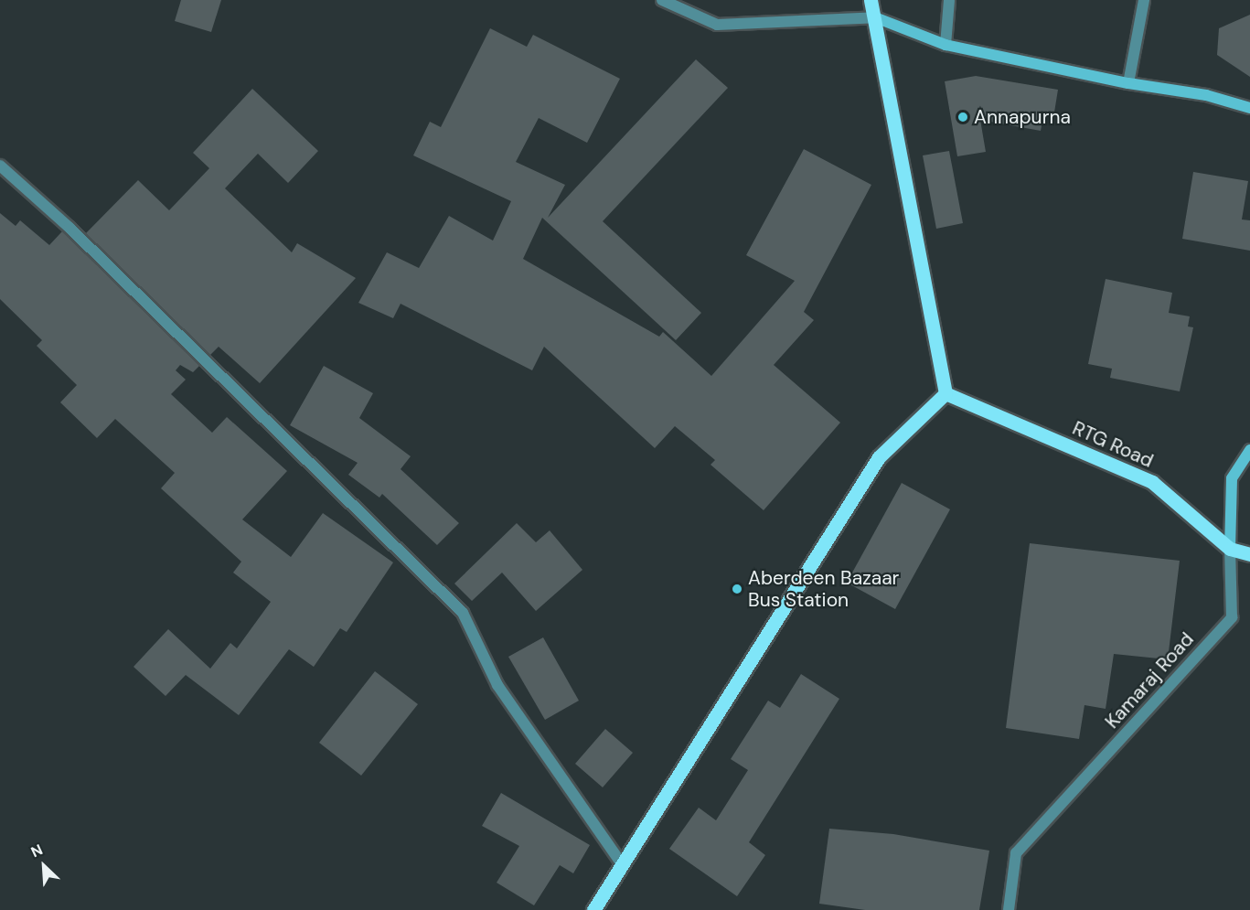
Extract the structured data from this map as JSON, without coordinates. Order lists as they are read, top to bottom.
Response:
{
  "streets": {
    "main road": ["RTG Road"],
    "street": ["Kamaraj Road"]
  },
  "crossings": [
    ["RTG Road", "Kamaraj Road"]
  ],
  "places": ["Annapurna", "Aberdeen Bazaar Bus Station"],
  "north": "top left"
}
